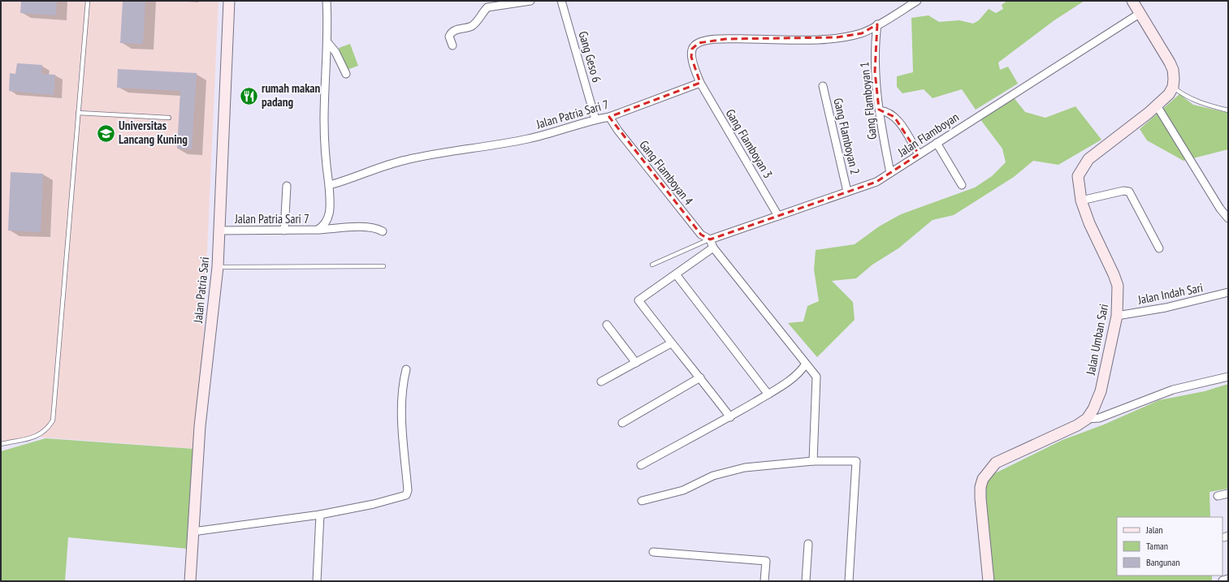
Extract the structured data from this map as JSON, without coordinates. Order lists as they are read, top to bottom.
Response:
{
  "streets": {
    "street": [
      "Gang Geso 6",
      "Gang Flamboyan 1",
      "Jalan Patria Sari 7",
      "Jalan Flamboyan",
      "Gang Flamboyan 2",
      "Gang Flamboyan 3",
      "Gang Flamboyan 4",
      "Jalan Patria Sari",
      "Jalan Indah Sari",
      "Jalan Umban Sari"
    ]
  },
  "crossings": [
    ["Gang Geso 6", "Jalan Patria Sari 7"],
    ["Gang Flamboyan 1", "Jalan Flamboyan"],
    ["Jalan Patria Sari 7", "Gang Flamboyan 3"],
    ["Jalan Patria Sari 7", "Gang Flamboyan 4"],
    ["Jalan Patria Sari 7", "Jalan Patria Sari"],
    ["Jalan Flamboyan", "Gang Flamboyan 2"],
    ["Jalan Flamboyan", "Gang Flamboyan 3"],
    ["Jalan Flamboyan", "Gang Flamboyan 4"],
    ["Jalan Indah Sari", "Jalan Umban Sari"]
  ],
  "places": {
    "restaurant": ["rumah makan padang"],
    "school or university": ["Universitas Lancang Kuning"]
  },
  "legend": ["Jalan", "Taman", "Bangunan"]
}
